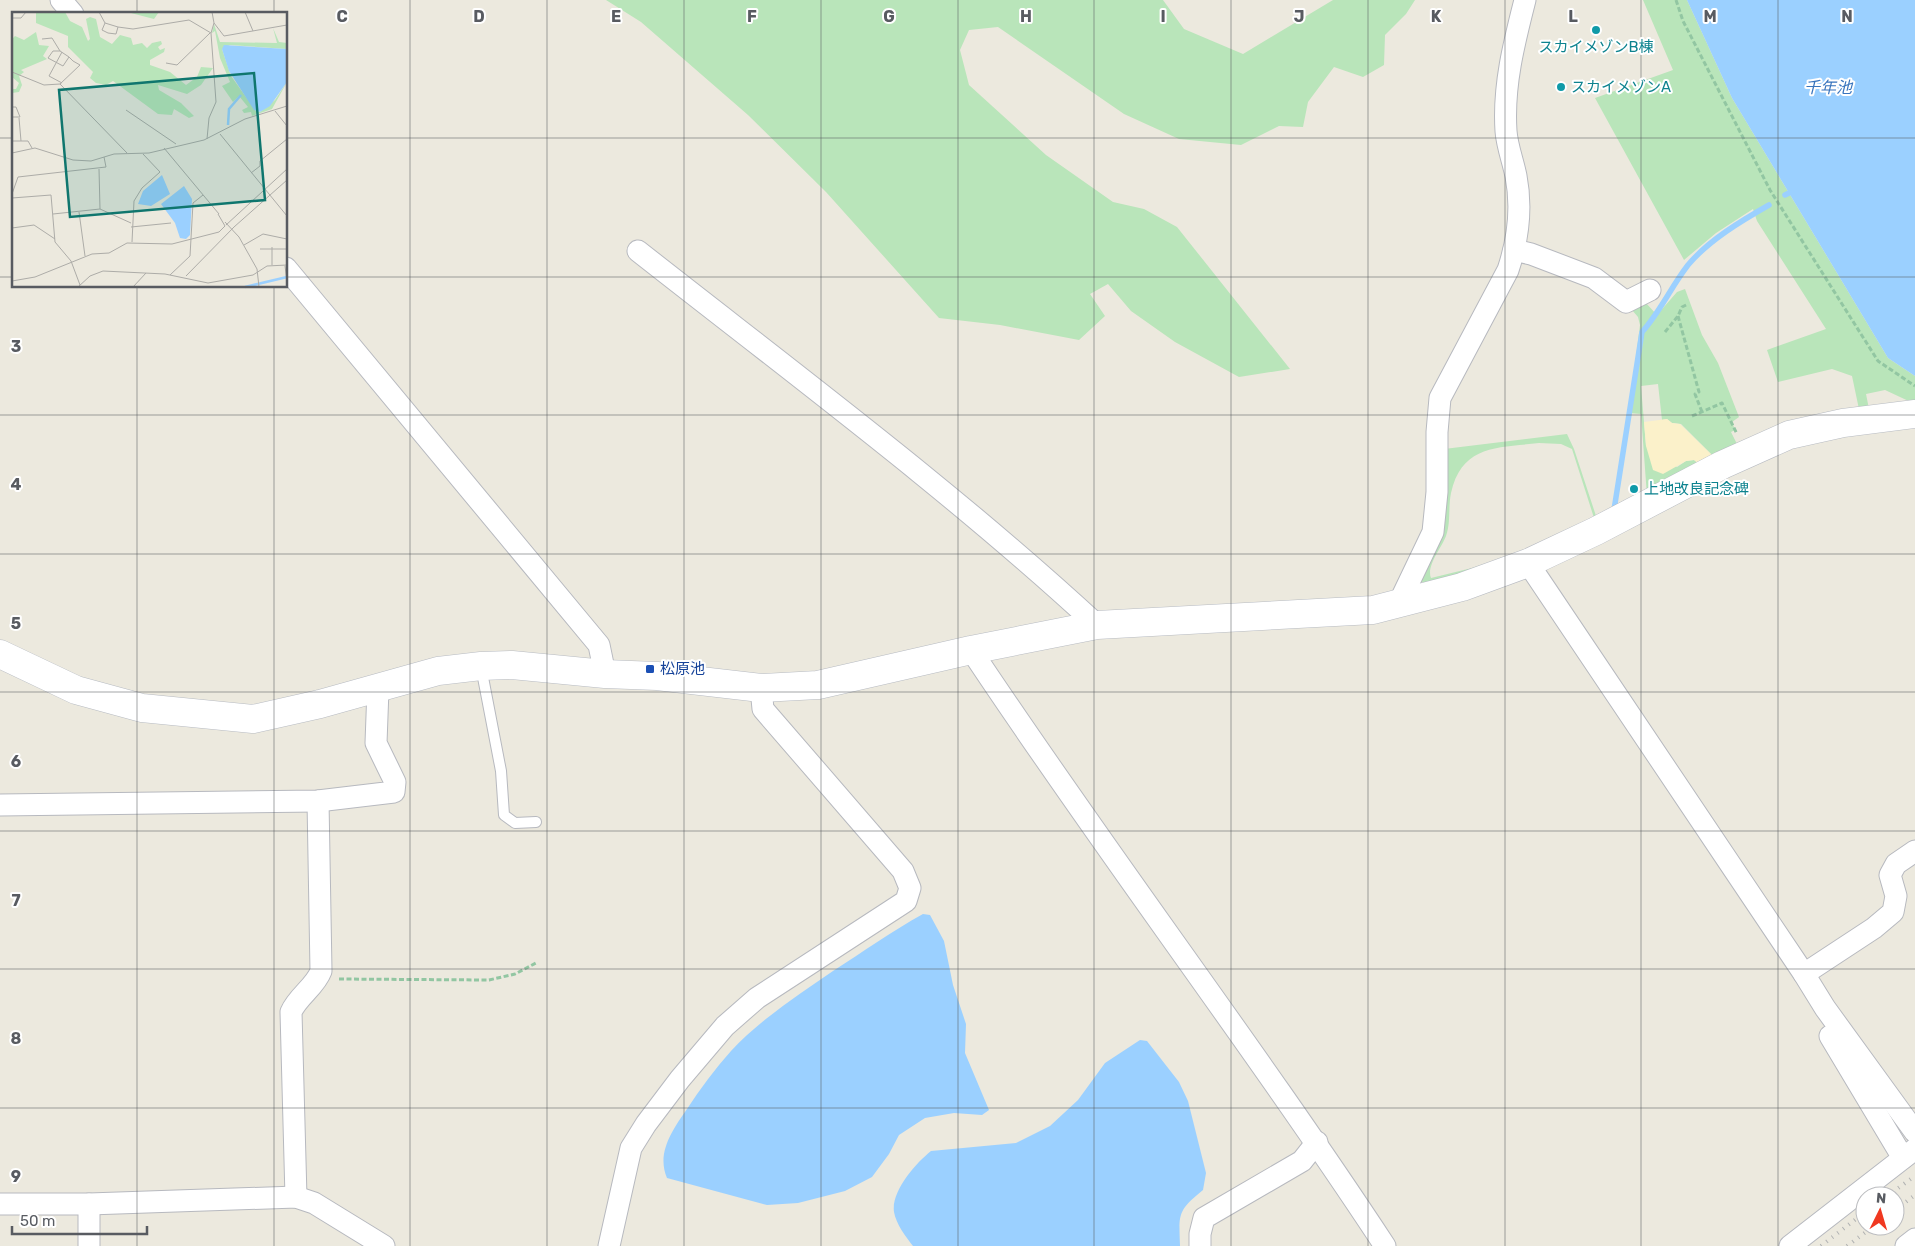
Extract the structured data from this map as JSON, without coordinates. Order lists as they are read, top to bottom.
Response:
{
  "water": ["千年池"],
  "places": {
    "other": ["スカイメゾンB棟", "スカイメゾンA", "上地改良記念碑"],
    "transit": ["松原池"]
  },
  "scale_bar": "50 m",
  "north": "top",
  "grid": {
    "columns": [
      "C",
      "D",
      "E",
      "F",
      "G",
      "H",
      "I",
      "J",
      "K",
      "L",
      "M",
      "N"
    ],
    "rows": [
      "3",
      "4",
      "5",
      "6",
      "7",
      "8",
      "9"
    ]
  }
}
